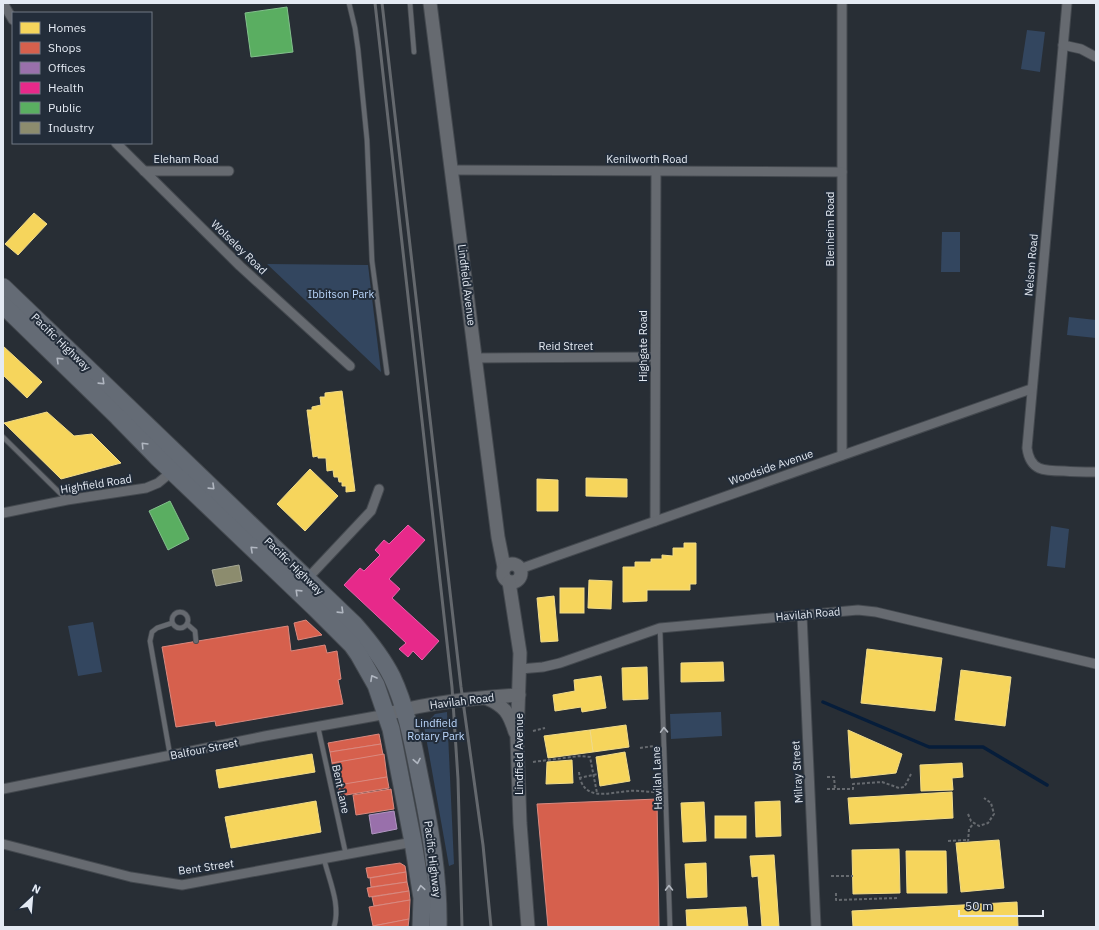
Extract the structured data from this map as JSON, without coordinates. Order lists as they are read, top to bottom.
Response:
{
  "streets": {
    "highway": ["Pacific Highway"],
    "street": [
      "Eleham Road",
      "Kenilworth Road",
      "Blenheim Road",
      "Wolseley Road",
      "Nelson Road",
      "Lindfield Avenue",
      "Reid Street",
      "Highgate Road",
      "Woodside Avenue",
      "Highfield Road",
      "Havilah Road",
      "Balfour Street",
      "Milray Street",
      "Bent Street"
    ],
    "lane": ["Havilah Lane", "Bent Lane"]
  },
  "crossings": [
    ["Eleham Road", "Wolseley Road"],
    ["Kenilworth Road", "Blenheim Road"],
    ["Kenilworth Road", "Lindfield Avenue"],
    ["Kenilworth Road", "Highgate Road"],
    ["Blenheim Road", "Woodside Avenue"],
    ["Nelson Road", "Woodside Avenue"],
    ["Lindfield Avenue", "Reid Street"],
    ["Lindfield Avenue", "Woodside Avenue"],
    ["Lindfield Avenue", "Havilah Road"],
    ["Pacific Highway", "Highfield Road"],
    ["Pacific Highway", "Havilah Road"],
    ["Pacific Highway", "Balfour Street"],
    ["Pacific Highway", "Bent Street"],
    ["Reid Street", "Highgate Road"],
    ["Highgate Road", "Woodside Avenue"],
    ["Havilah Road", "Balfour Street"],
    ["Havilah Road", "Milray Street"],
    ["Havilah Road", "Havilah Lane"],
    ["Balfour Street", "Bent Lane"],
    ["Bent Lane", "Bent Street"]
  ],
  "one_way": ["Havilah Lane"],
  "parks": ["Ibbitson Park", "Lindfield Rotary Park"],
  "legend": [
    "Homes",
    "Shops",
    "Offices",
    "Health",
    "Public",
    "Industry"
  ],
  "scale_bar": "50 m",
  "north": "top right"
}
